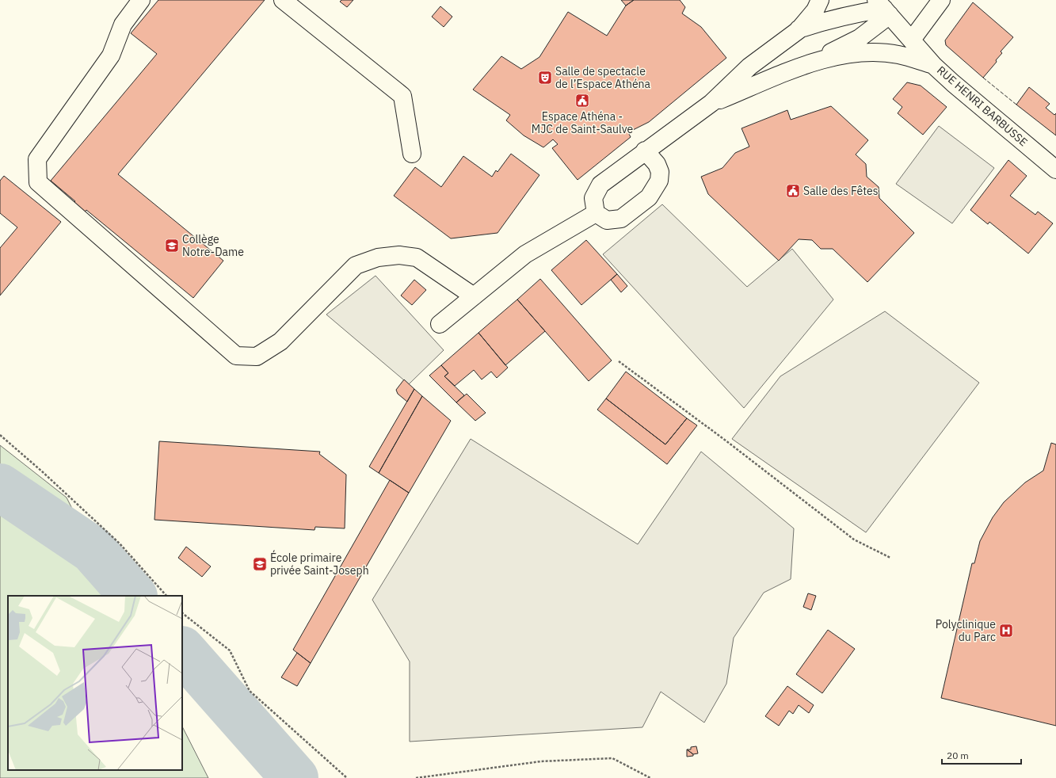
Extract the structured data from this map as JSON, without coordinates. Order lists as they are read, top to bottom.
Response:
{
  "streets": {
    "street": ["RUE HENRI BARBUSSE"]
  },
  "places": {
    "theatre": ["Salle de spectacle de l’Espace Athéna"],
    "public building": ["Espace Athéna - MJC de Saint-Saulve", "Salle des Fêtes"],
    "school or university": ["Collège Notre-Dame", "École primaire privée Saint-Joseph"],
    "hospital": ["Polyclinique du Parc"]
  },
  "scale_bar": "20 m"
}
